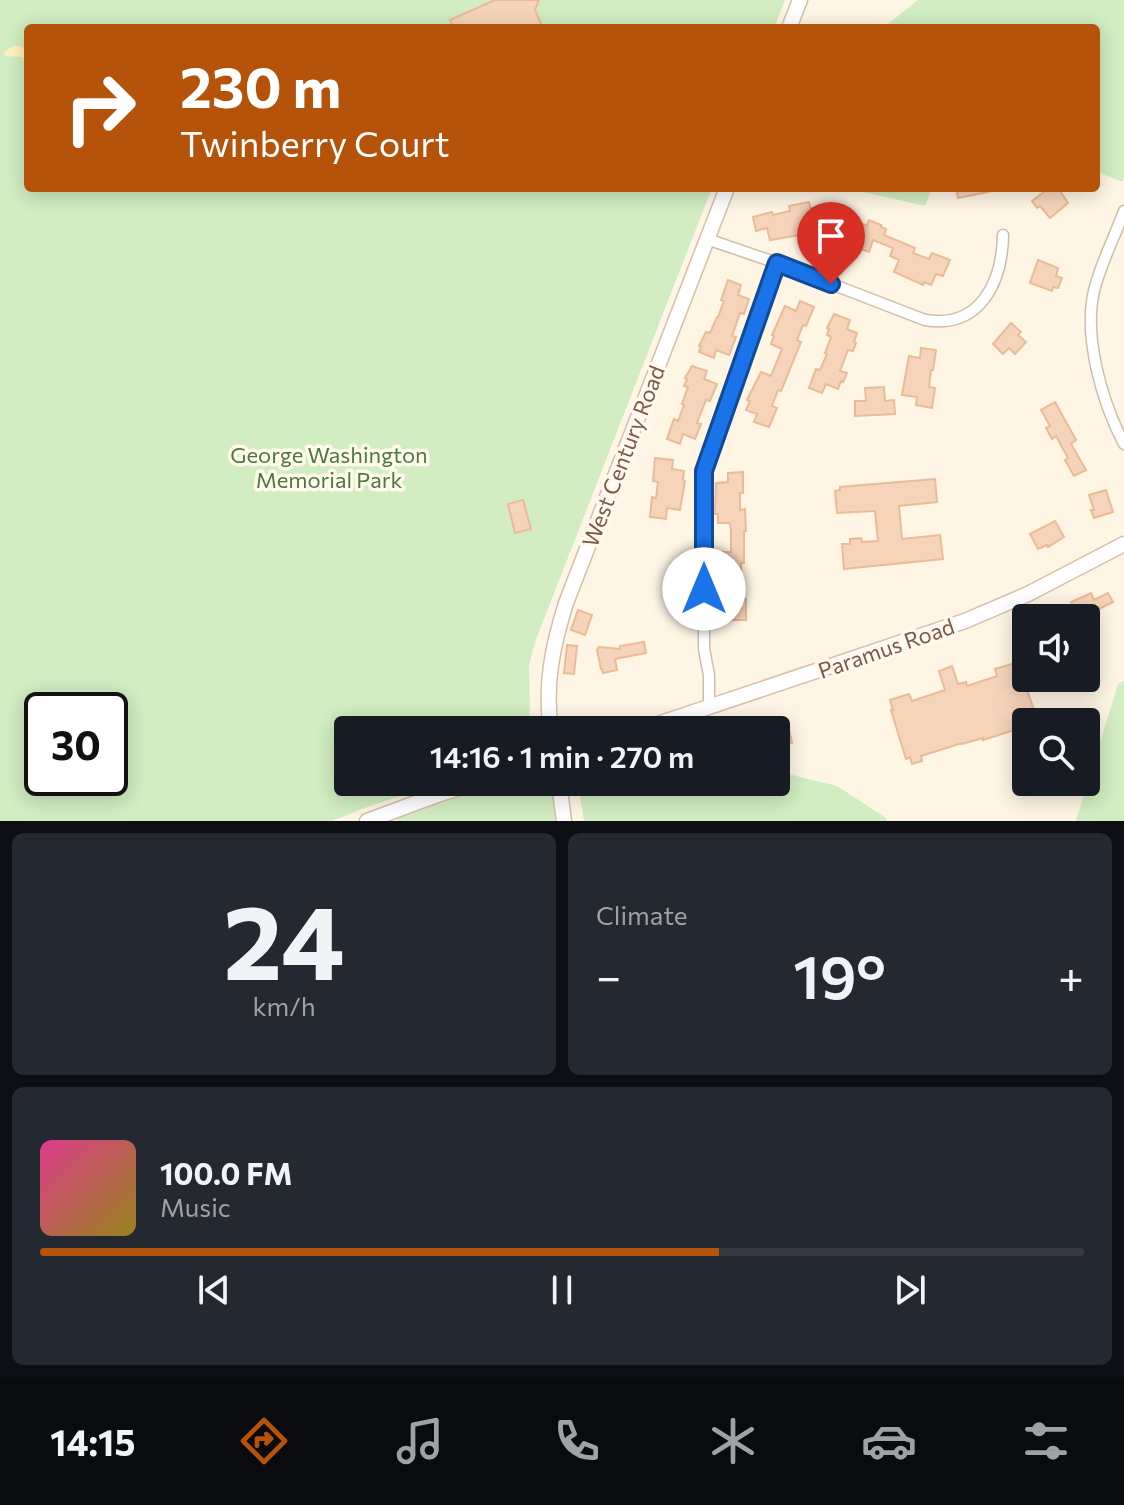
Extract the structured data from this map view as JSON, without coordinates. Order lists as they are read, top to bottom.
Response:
{
  "streets": {
    "main road": ["West Century Road", "Paramus Road"]
  },
  "parks": ["George Washington Memorial Park"],
  "page": {
    "turn": ["230 m", "Twinberry Court"],
    "limit": "30",
    "trip": "14:16 · 1 min · 270 m",
    "tile": [
      ["24", "km/h"],
      "Climate"
    ],
    "heat": ["−", "19°", "+"],
    "song": ["100.0 FM", "Music"],
    "tabs": "14:15"
  }
}
